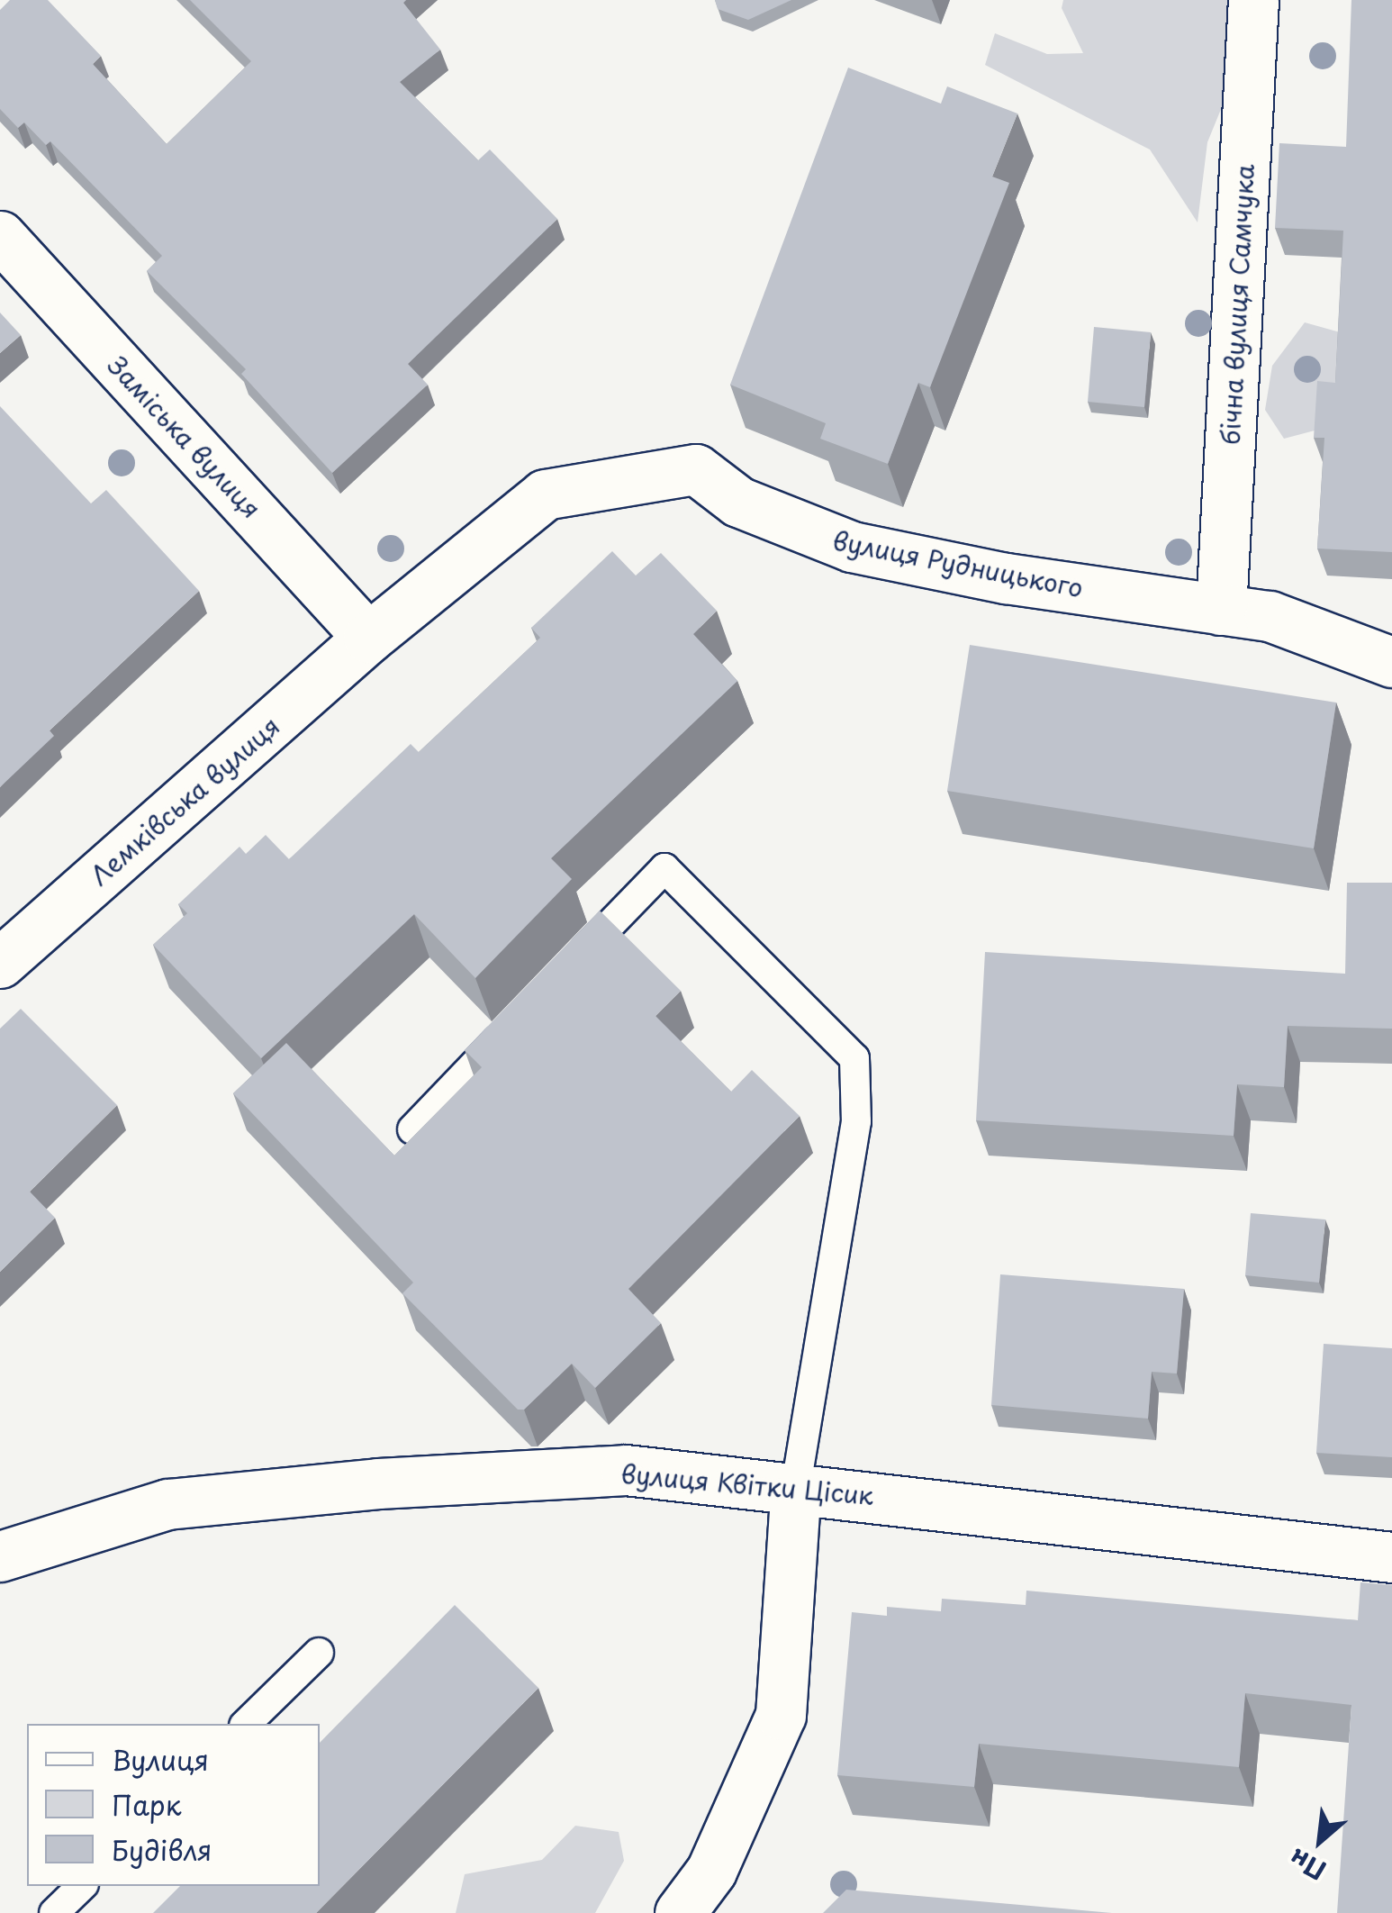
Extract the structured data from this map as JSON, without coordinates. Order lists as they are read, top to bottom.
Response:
{
  "streets": {
    "street": [
      "бічна вулиця Самчука",
      "Заміська вулиця",
      "вулиця Рудницького",
      "Лемківська вулиця",
      "вулиця Квітки Цісик"
    ]
  },
  "crossings": [
    ["бічна вулиця Самчука", "вулиця Рудницького"],
    ["Заміська вулиця", "вулиця Рудницького"],
    ["Заміська вулиця", "Лемківська вулиця"],
    ["вулиця Рудницького", "Лемківська вулиця"]
  ],
  "legend": ["Вулиця", "Парк", "Будівля"],
  "north": "bottom left"
}
